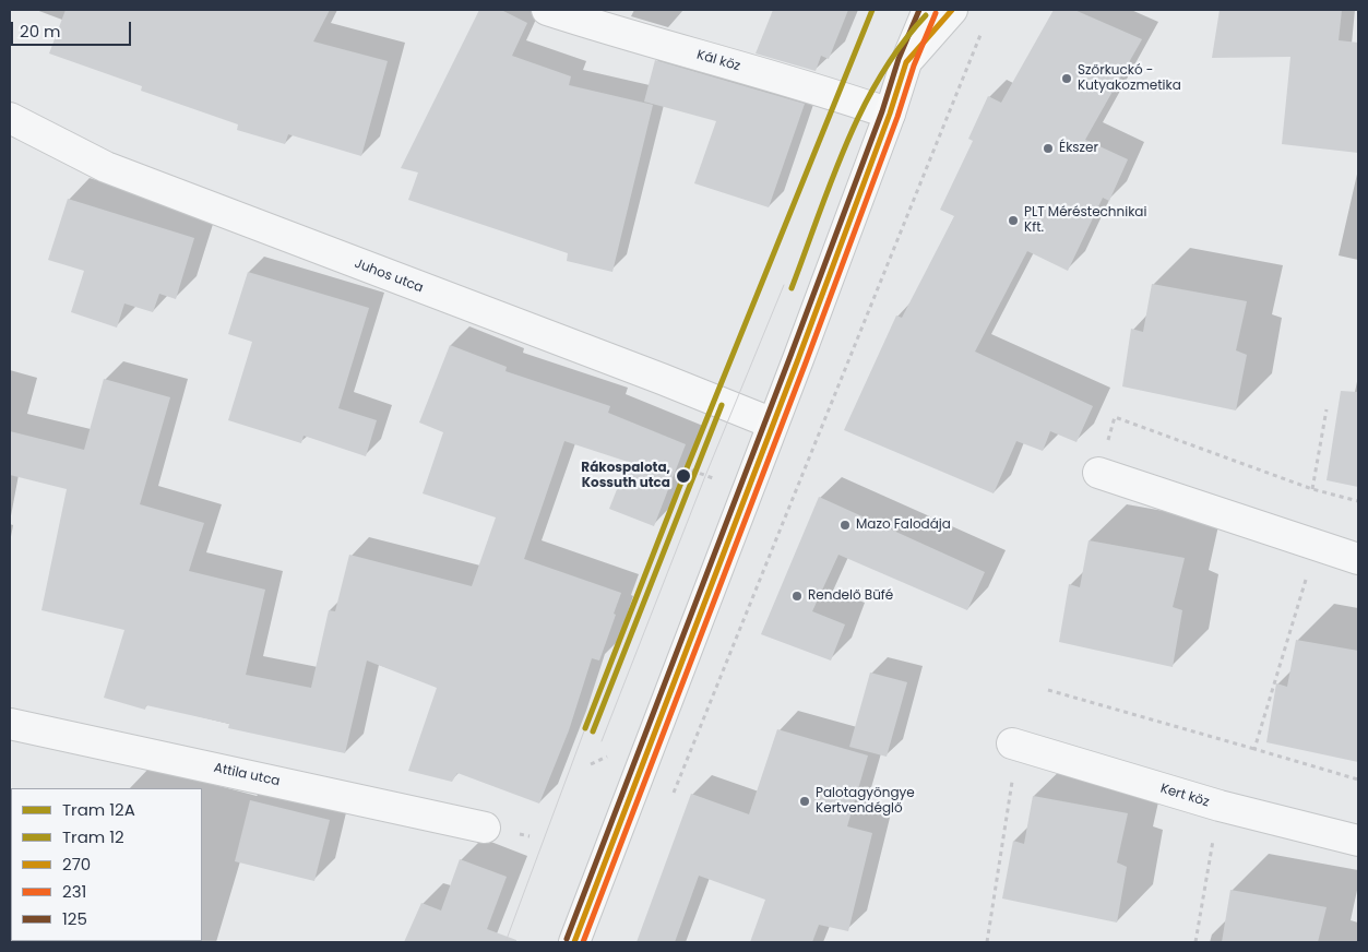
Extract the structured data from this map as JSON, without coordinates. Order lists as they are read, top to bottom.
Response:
{
  "streets": {
    "street": [
      "Kál köz",
      "Juhos utca",
      "Attila utca",
      "Kert köz"
    ]
  },
  "places": [
    "Szőrkuckó - Kutyakozmetika",
    "Ékszer",
    "PLT Méréstechnikai Kft.",
    "Rákospalota, Kossuth utca",
    "Mazo Falodája",
    "Rendelő Büfé",
    "Palotagyöngye Kertvendéglő"
  ],
  "lines": [
    "tram line 12A",
    "transit line 270",
    "transit line 125",
    "transit line 231",
    "tram line 12"
  ],
  "legend": [
    "Tram 12A",
    "Tram 12",
    "270",
    "231",
    "125"
  ],
  "scale_bar": "20 m"
}
